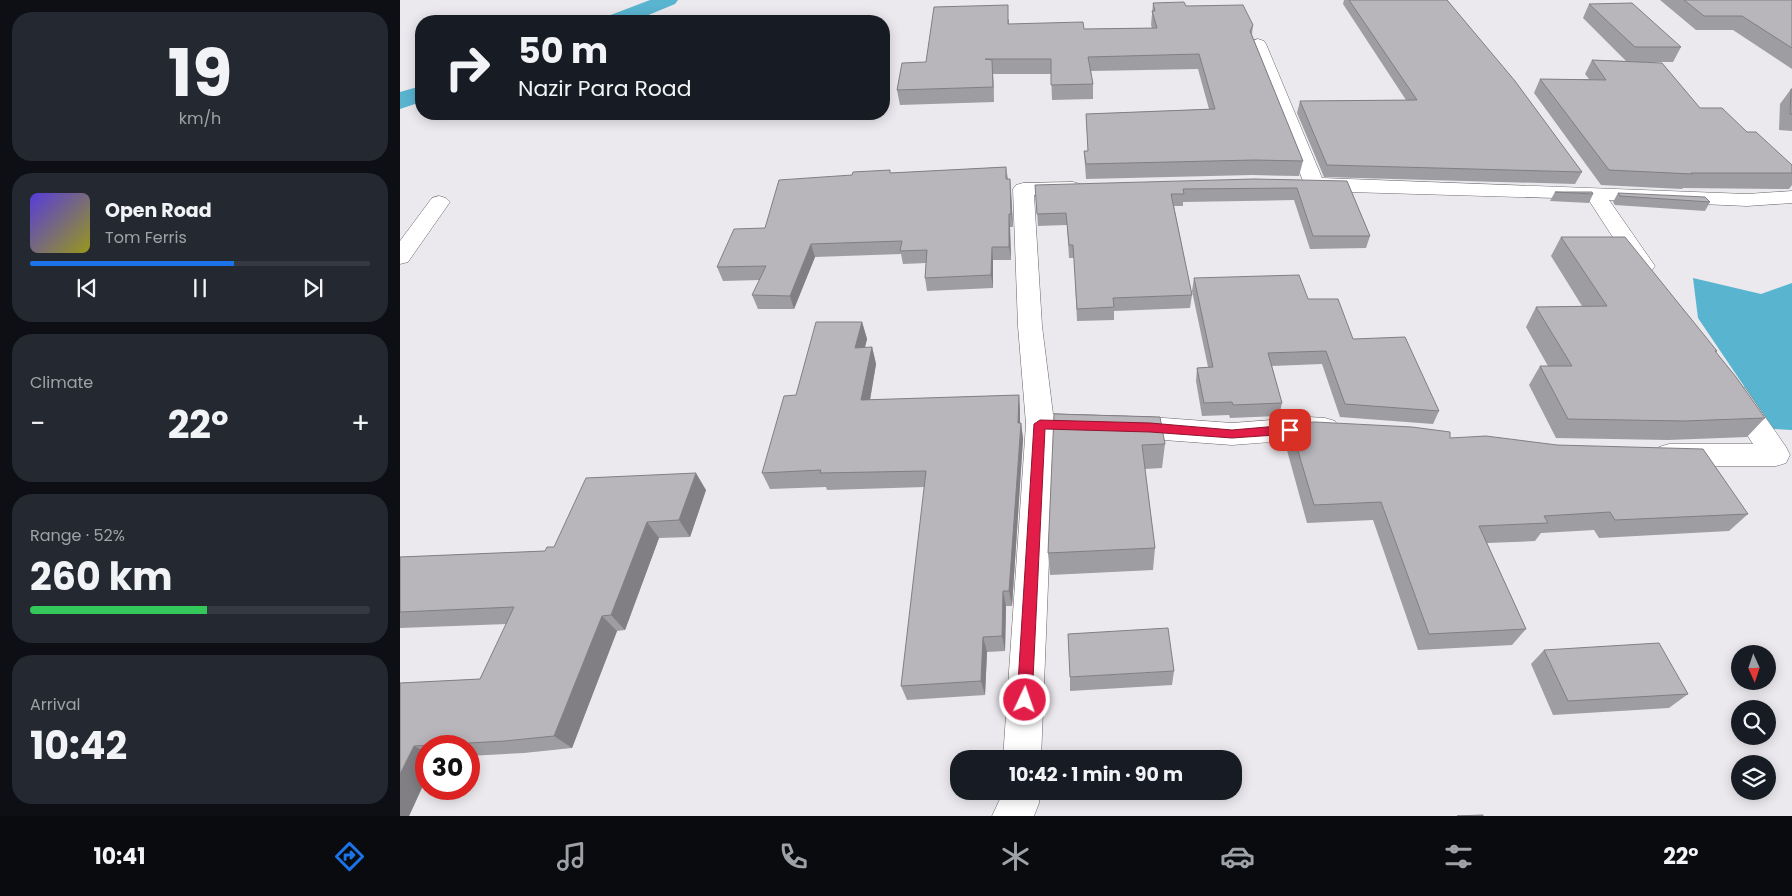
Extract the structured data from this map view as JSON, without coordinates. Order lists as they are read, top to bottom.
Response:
{
  "north": "bottom",
  "page": {
    "tile": [
      ["19", "km/h"],
      "Climate",
      ["Range · 52%", "260 km"],
      ["Arrival", "10:42"]
    ],
    "turn": ["50 m", "Nazir Para Road"],
    "song": ["Open Road", "Tom Ferris"],
    "heat": ["−", "22°", "+"],
    "limit": "30",
    "trip": "10:42 · 1 min · 90 m",
    "tabs": ["10:41", "22°"]
  }
}
